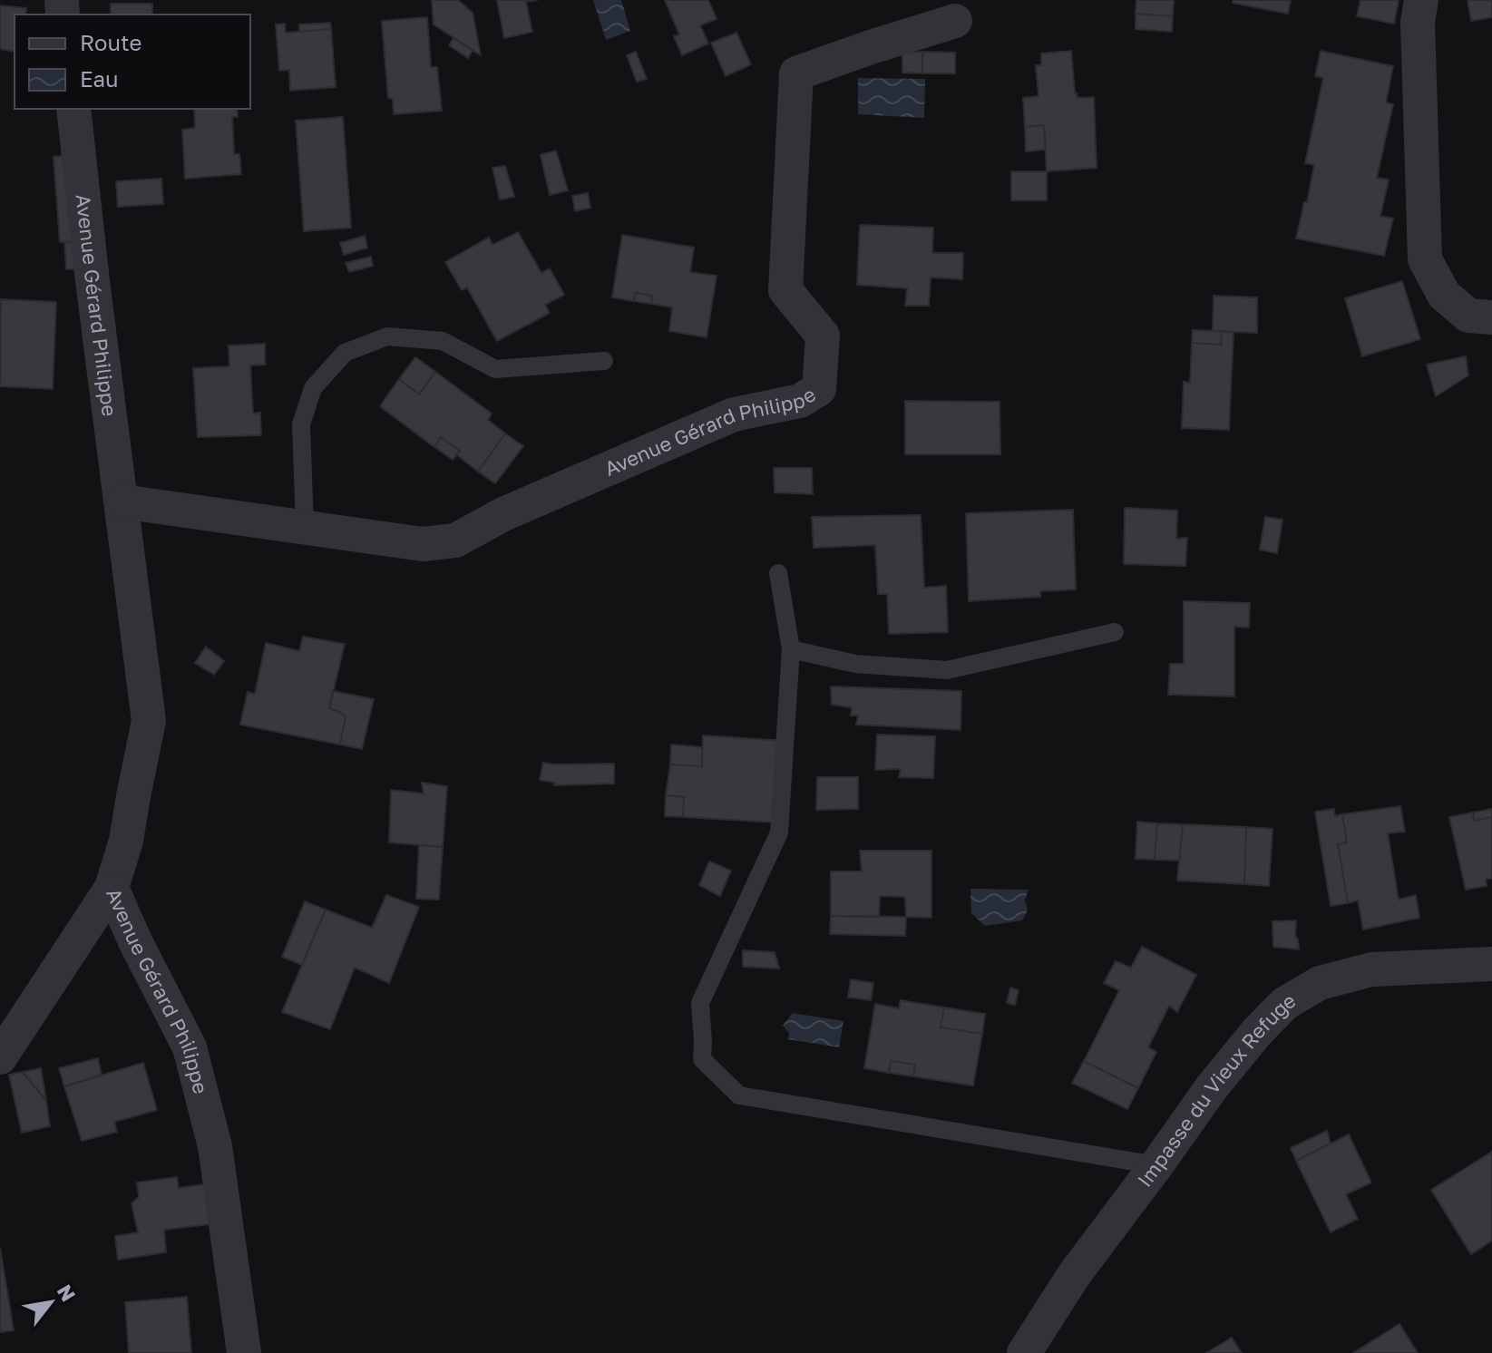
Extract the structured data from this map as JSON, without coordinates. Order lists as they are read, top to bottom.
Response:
{
  "streets": {
    "street": ["Avenue Gérard Philippe", "Impasse du Vieux Refuge"]
  },
  "legend": ["Route", "Eau"],
  "north": "top right"
}
